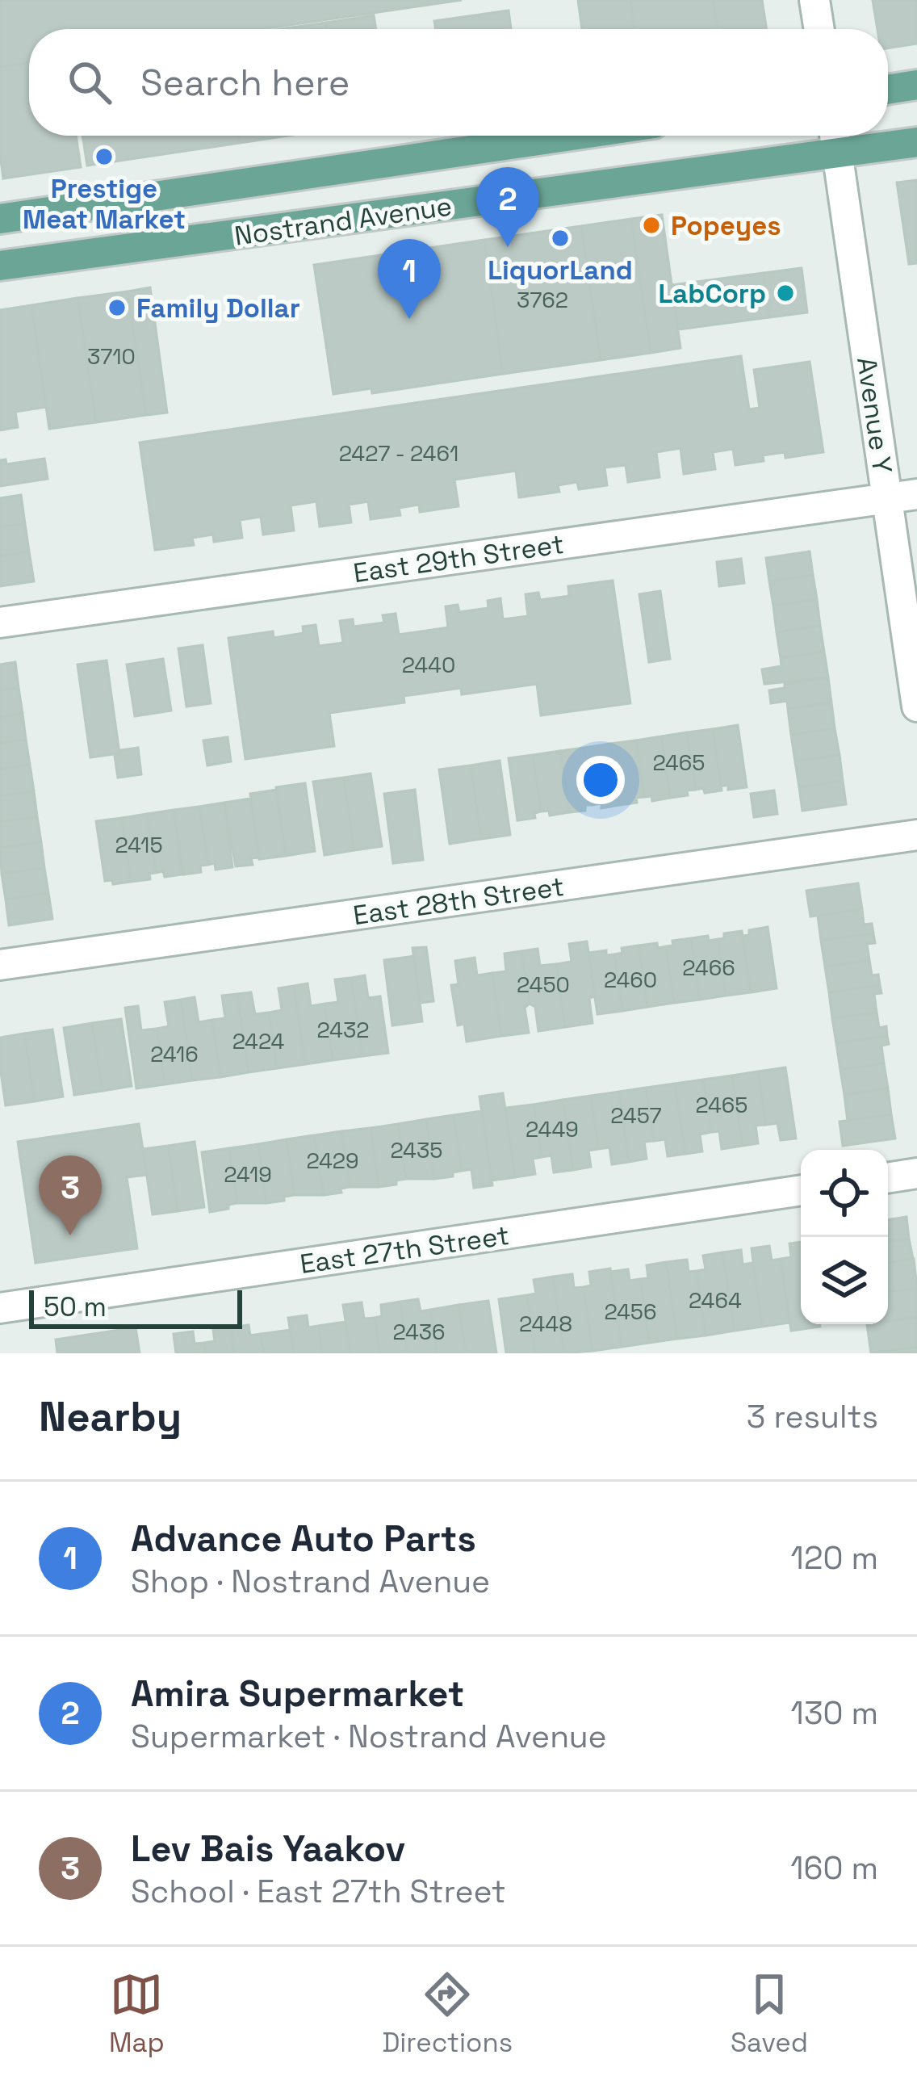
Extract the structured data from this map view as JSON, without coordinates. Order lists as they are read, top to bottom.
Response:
{
  "streets": {
    "main road": ["Nostrand Avenue"],
    "street": [
      "Avenue Y",
      "East 29th Street",
      "East 28th Street",
      "East 27th Street"
    ]
  },
  "crossings": [
    ["Nostrand Avenue", "Avenue Y"],
    ["Avenue Y", "East 29th Street"]
  ],
  "places": [
    "Prestige Meat Market",
    "Popeyes",
    "LiquorLand",
    "LabCorp",
    "Family Dollar"
  ],
  "house_numbers": [
    "3762",
    "3710",
    "2427 - 2461",
    "2440",
    "2465",
    "2415",
    "2466",
    "2460",
    "2450",
    "2432",
    "2424",
    "2416",
    "2465",
    "2457",
    "2449",
    "2435",
    "2429",
    "2419",
    "2464",
    "2456",
    "2448",
    "2436"
  ],
  "scale_bar": "50 m",
  "page": {
    "search": "Search here",
    "pins": ["2", "1", "3"],
    "scale": "50 m",
    "heading": ["Nearby", "3 results"],
    "list": [
      {
        "mark": "1",
        "name": "Advance Auto Parts",
        "note": "Shop · Nostrand Avenue",
        "value": "120 m"
      },
      {
        "mark": "2",
        "name": "Amira Supermarket",
        "note": "Supermarket · Nostrand Avenue",
        "value": "130 m"
      },
      {
        "mark": "3",
        "name": "Lev Bais Yaakov",
        "note": "School · East 27th Street",
        "value": "160 m"
      }
    ],
    "nav": ["Map", "Directions", "Saved"]
  }
}
